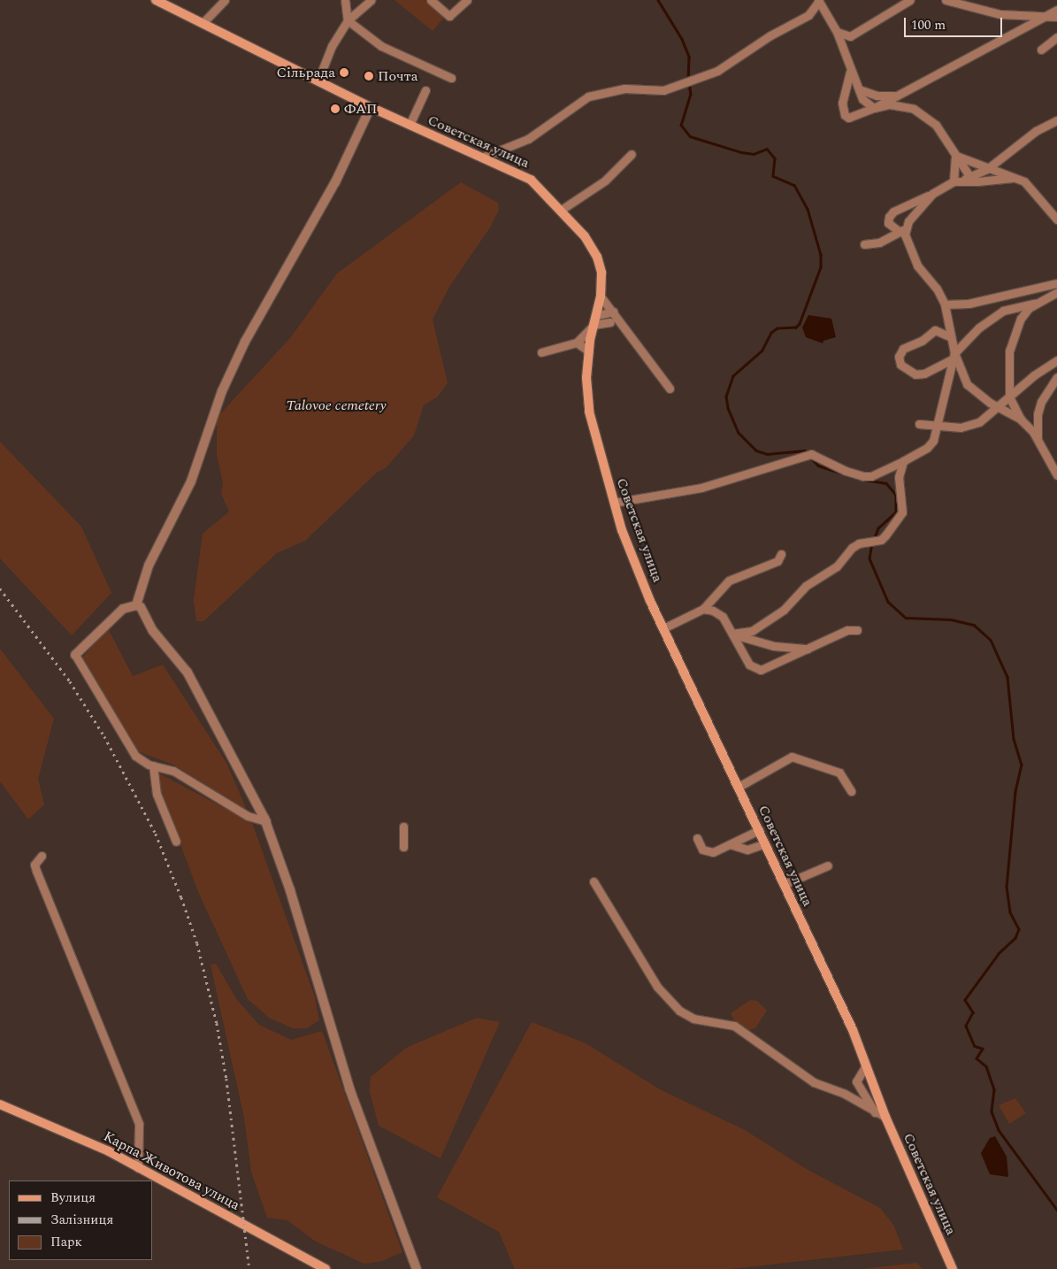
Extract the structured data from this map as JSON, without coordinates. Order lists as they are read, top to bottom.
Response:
{
  "streets": {
    "main road": ["Советская улица", "Карпа Животова улица"]
  },
  "parks": ["Talovoe cemetery"],
  "places": ["Сільрада", "Почта", "ФАП"],
  "legend": ["Вулиця", "Залізниця", "Парк"],
  "scale_bar": "100 m"
}
